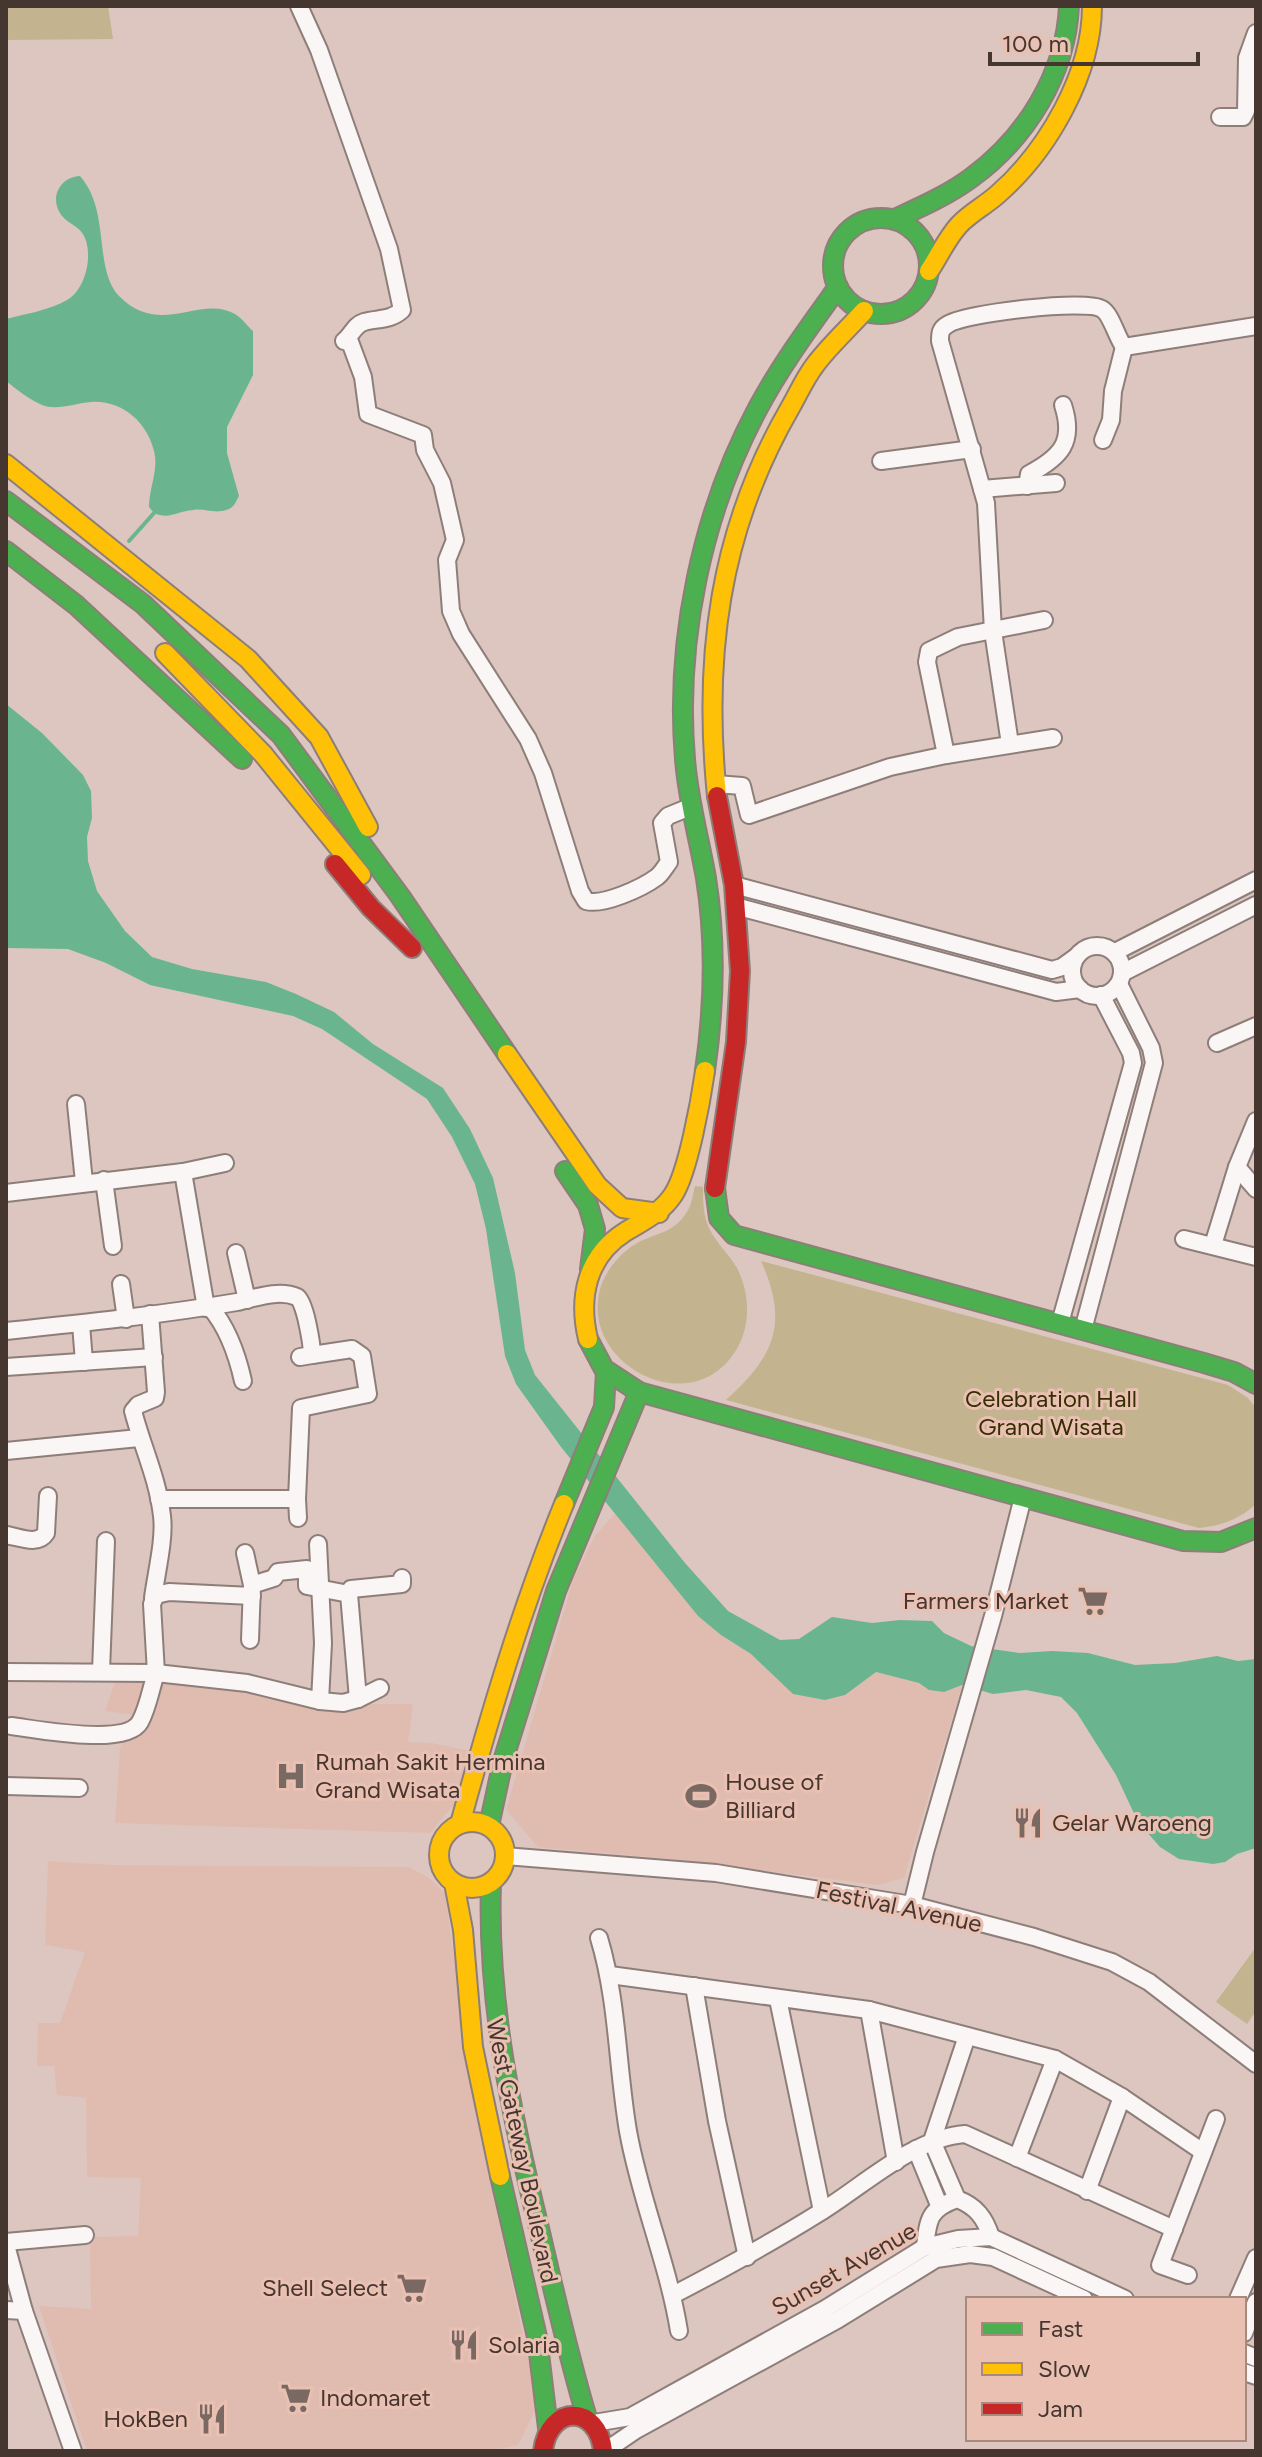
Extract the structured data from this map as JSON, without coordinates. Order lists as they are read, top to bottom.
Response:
{
  "streets": {
    "main road": ["West Gateway Boulevard"],
    "street": ["Festival Avenue", "Sunset Avenue"]
  },
  "crossings": [
    ["Festival Avenue", "West Gateway Boulevard"],
    ["West Gateway Boulevard", "Sunset Avenue"]
  ],
  "parks": ["Celebration Hall Grand Wisata"],
  "places": {
    "supermarket": ["Farmers Market", "Shell Select", "Indomaret"],
    "hospital": ["Rumah Sakit Hermina Grand Wisata"],
    "sports": ["House of Billiard"],
    "restaurant": ["Gelar Waroeng", "Solaria", "HokBen"]
  },
  "legend": ["Fast", "Slow", "Jam"],
  "scale_bar": "100 m"
}
